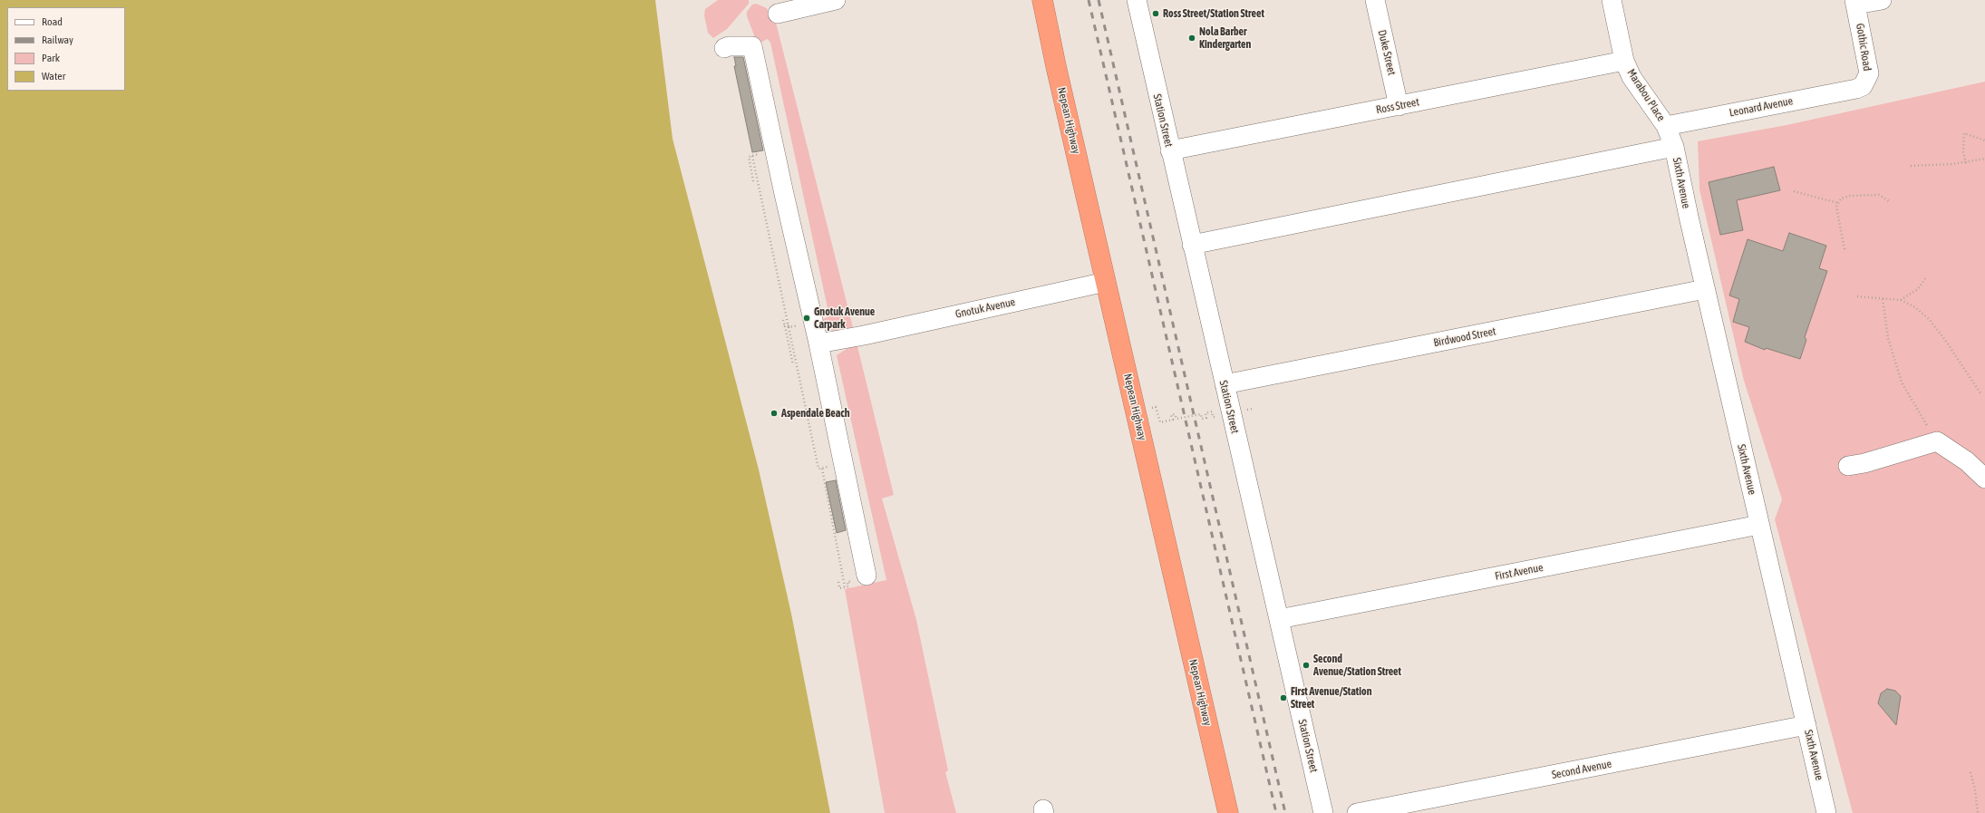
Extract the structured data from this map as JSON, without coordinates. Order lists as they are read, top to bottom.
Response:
{
  "streets": {
    "highway": ["Nepean Highway"],
    "street": [
      "Gothic Road",
      "Duke Street",
      "Marabou Place",
      "Ross Street",
      "Leonard Avenue",
      "Station Street",
      "Sixth Avenue",
      "Gnotuk Avenue",
      "Birdwood Street",
      "First Avenue",
      "Second Avenue"
    ]
  },
  "crossings": [
    ["Gothic Road", "Leonard Avenue"],
    ["Duke Street", "Ross Street"],
    ["Marabou Place", "Ross Street"],
    ["Marabou Place", "Leonard Avenue"],
    ["Marabou Place", "Sixth Avenue"],
    ["Ross Street", "Station Street"],
    ["Leonard Avenue", "Sixth Avenue"],
    ["Nepean Highway", "Gnotuk Avenue"],
    ["Station Street", "Birdwood Street"],
    ["Station Street", "First Avenue"],
    ["Sixth Avenue", "Birdwood Street"],
    ["Sixth Avenue", "First Avenue"],
    ["Sixth Avenue", "Second Avenue"]
  ],
  "places": [
    "Ross Street/Station Street",
    "Nola Barber Kindergarten",
    "Gnotuk Avenue Carpark",
    "Aspendale Beach",
    "Second Avenue/Station Street",
    "First Avenue/Station Street"
  ],
  "legend": [
    "Road",
    "Railway",
    "Park",
    "Water"
  ]
}
